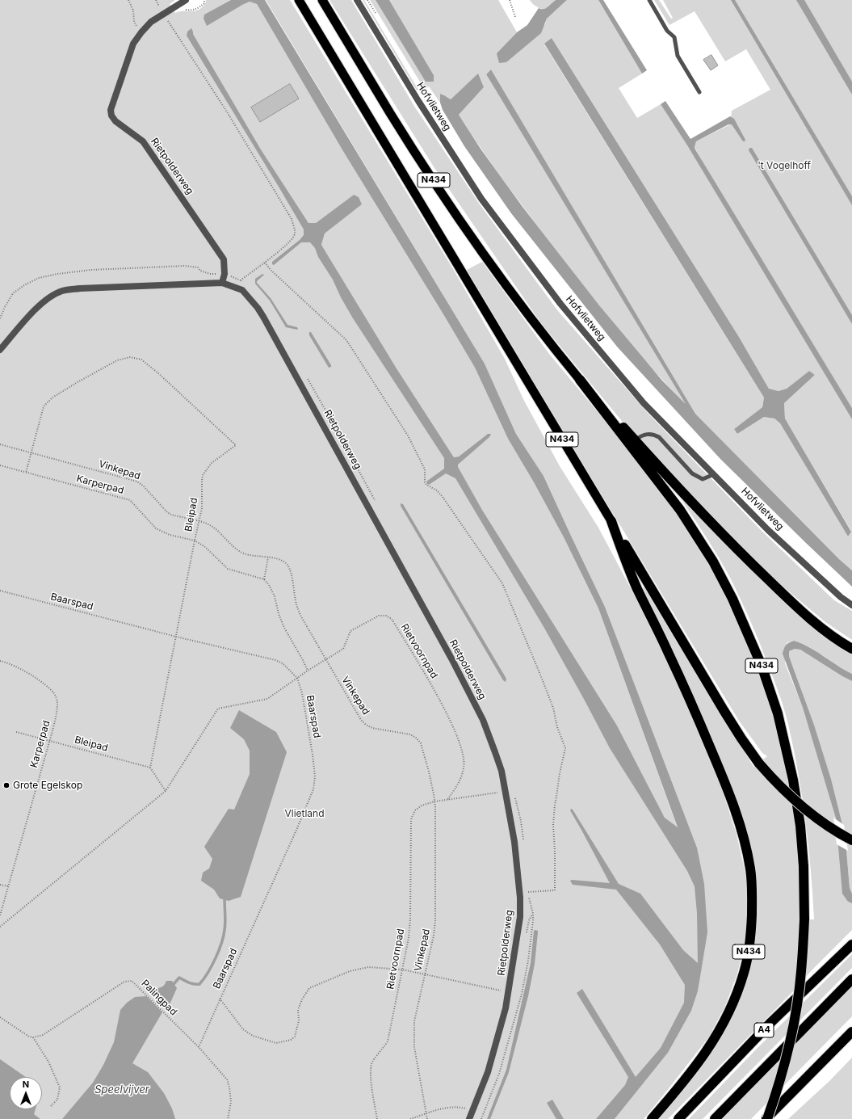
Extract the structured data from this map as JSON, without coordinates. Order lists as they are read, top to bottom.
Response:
{
  "streets": {
    "highway": ["N434", "A4"],
    "street": ["Hofvlietweg", "Rietpolderweg"],
    "path": [
      "Vinkepad",
      "Karperpad",
      "Bleipad",
      "Baarspad",
      "Rietvoornpad",
      "Palingpad"
    ]
  },
  "crossings": [
    ["Rietpolderweg", "Rietvoornpad"],
    ["Vinkepad", "Bleipad"],
    ["Vinkepad", "Rietvoornpad"],
    ["Karperpad", "Bleipad"],
    ["Bleipad", "Baarspad"],
    ["Baarspad", "Rietvoornpad"],
    ["Baarspad", "Palingpad"]
  ],
  "water": ["Speelvijver"],
  "parks": ["'t Vogelhoff", "Vlietland"],
  "places": ["Grote Egelskop"],
  "north": "top"
}
